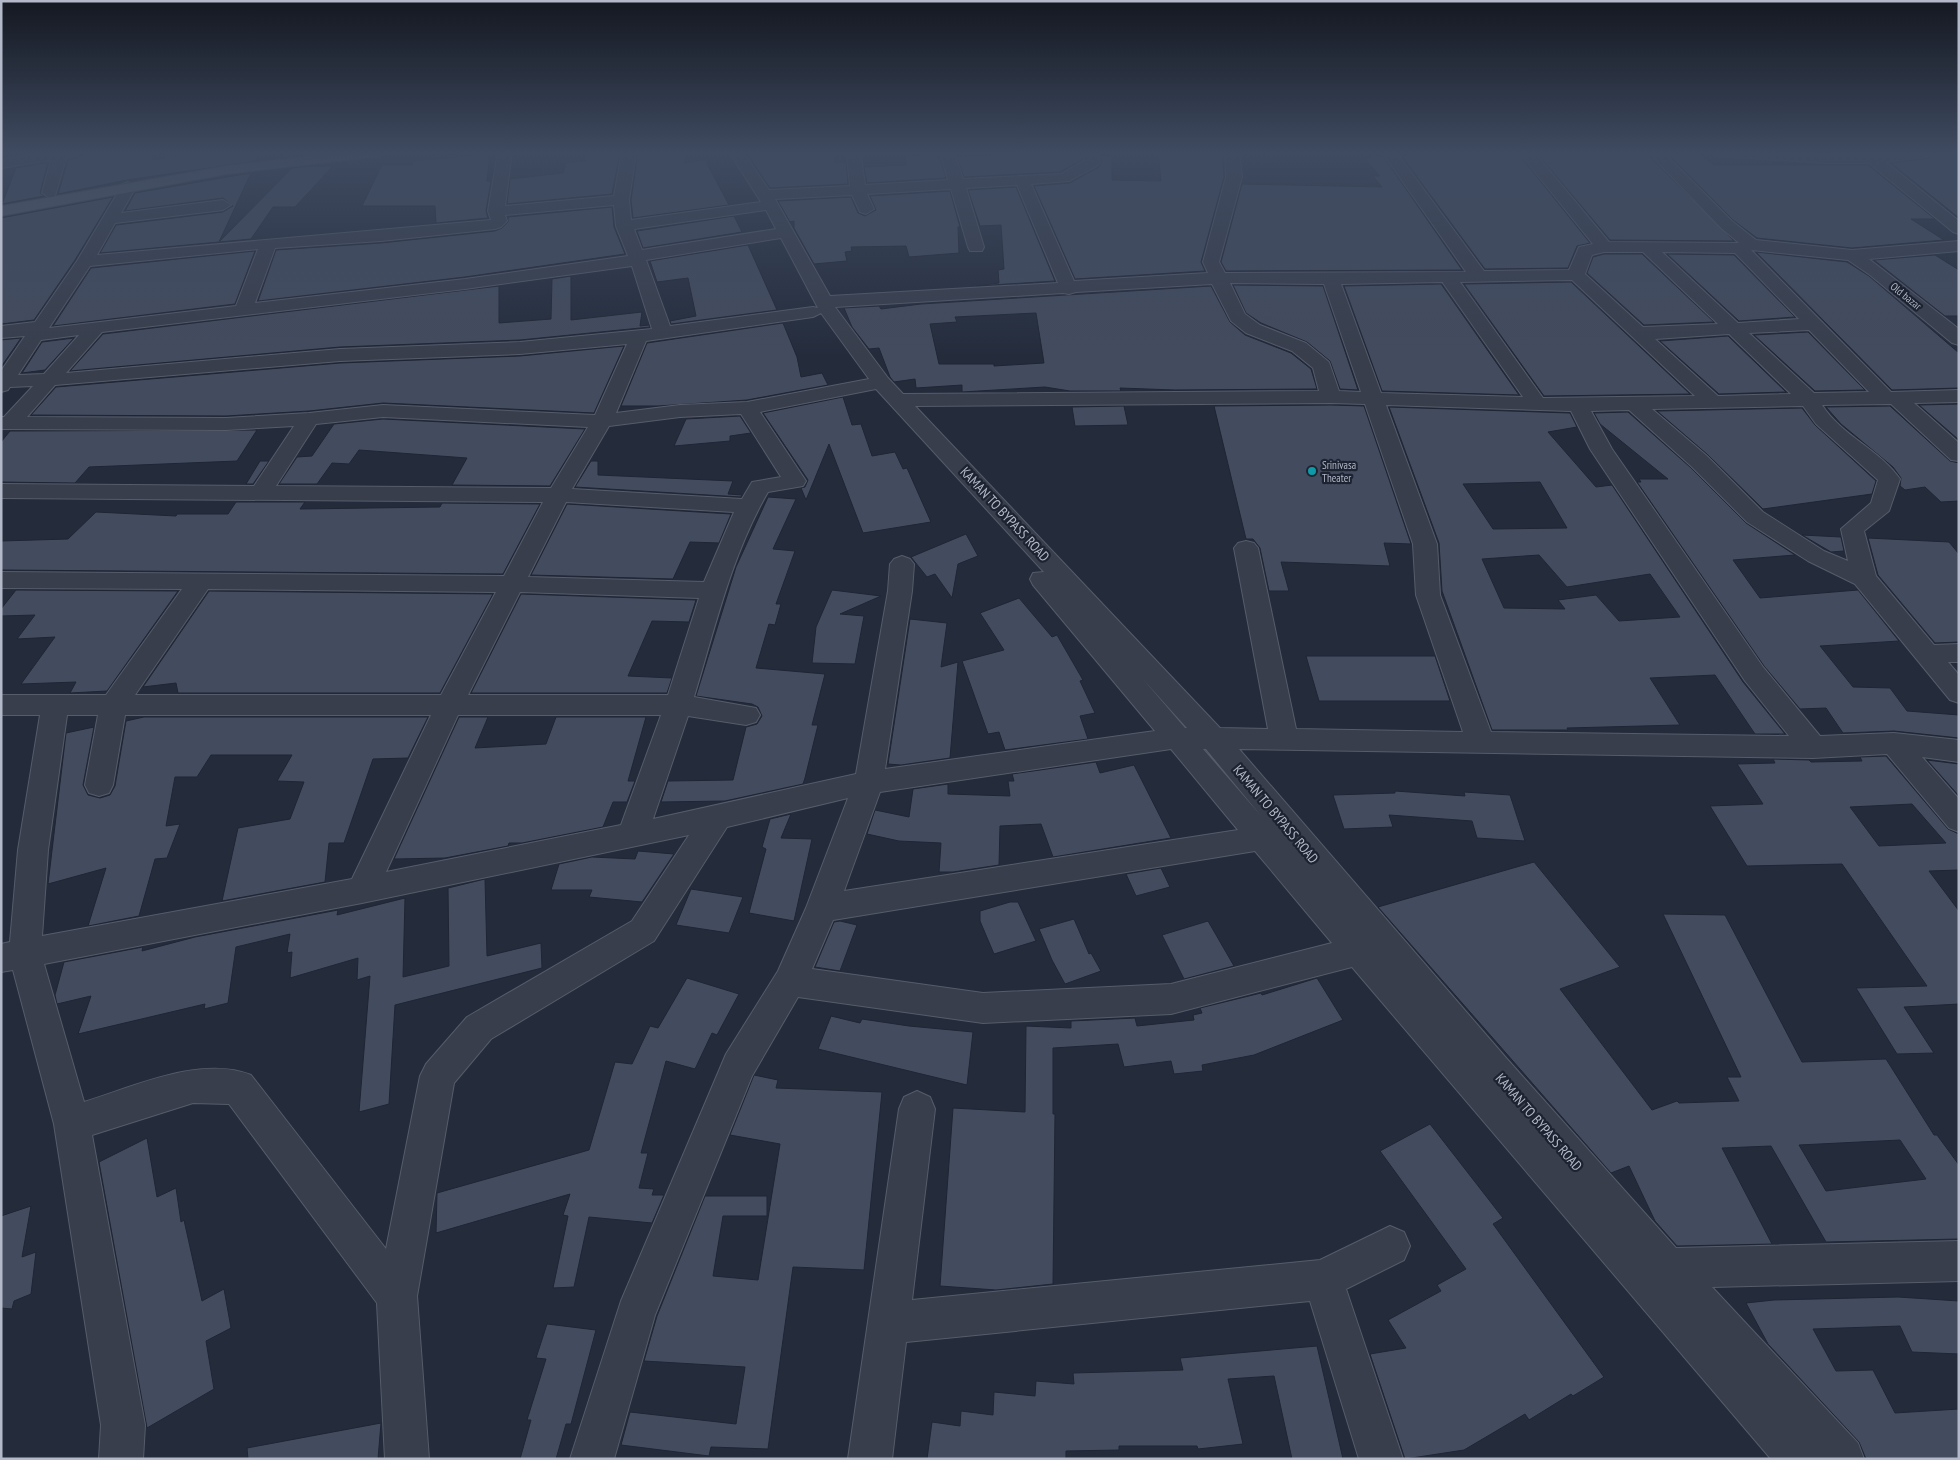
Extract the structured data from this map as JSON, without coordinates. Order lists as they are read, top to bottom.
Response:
{
  "streets": {
    "street": ["Old bazar", "KAMAN TO BYPASS ROAD"]
  },
  "places": ["Srinivasa Theater"]
}
